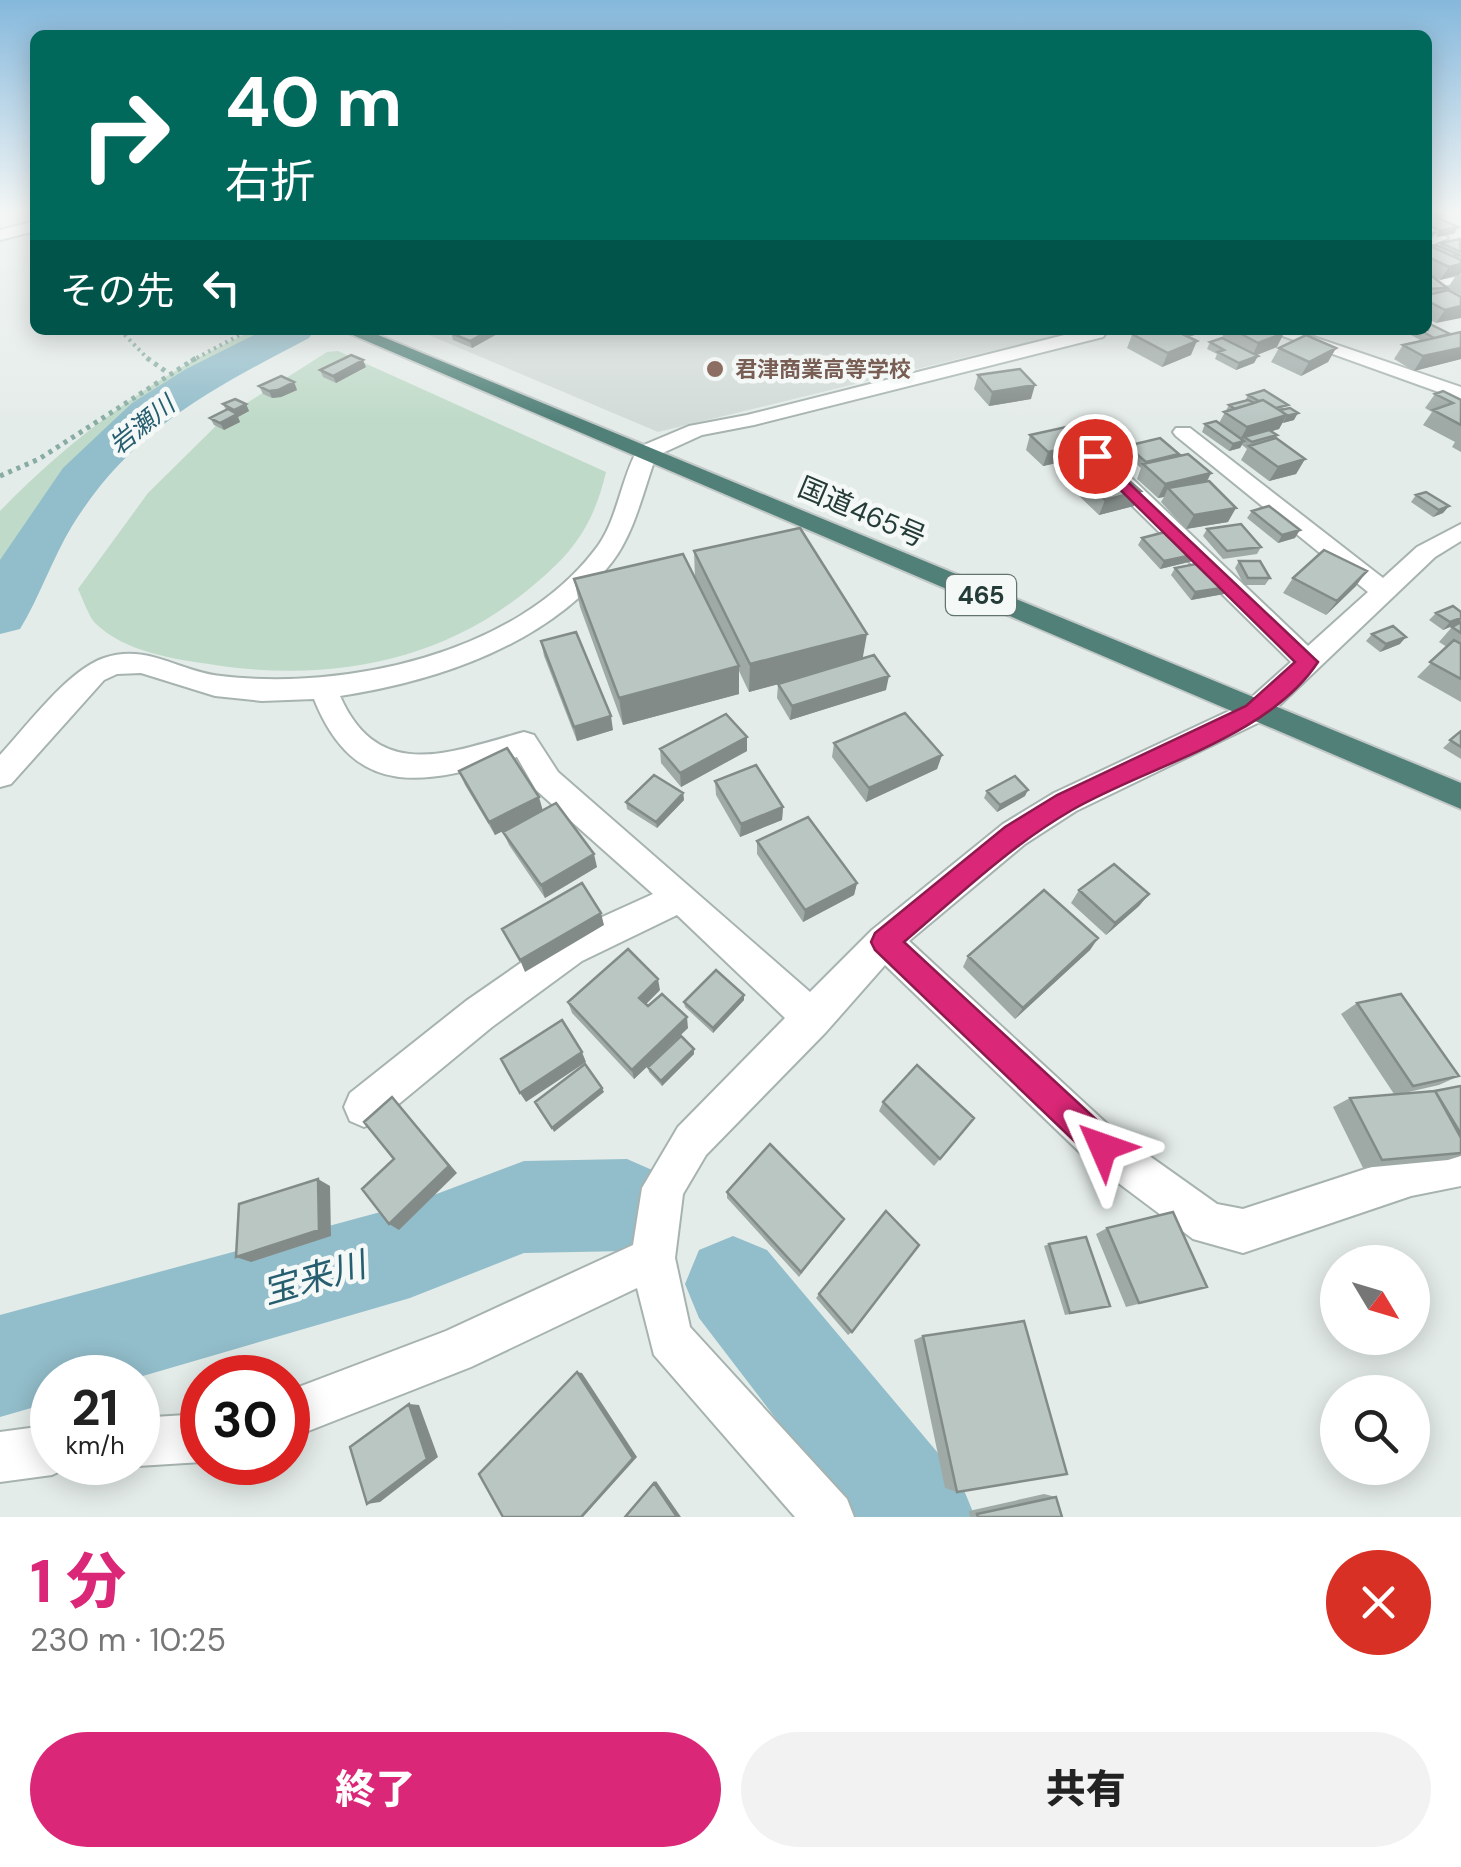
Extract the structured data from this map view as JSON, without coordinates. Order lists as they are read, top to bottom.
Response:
{
  "streets": {
    "highway": ["国道465号", "465"]
  },
  "water": ["岩瀬川", "宝来川"],
  "places": ["君津商業高等学校"],
  "north": "bottom right",
  "page": {
    "turn": ["40 m", "右折"],
    "then": "その先",
    "speed": "21 km/h",
    "limit": "30",
    "heading": ["1 分", "230 m · 10:25"],
    "buttons": ["終了", "共有"]
  }
}
